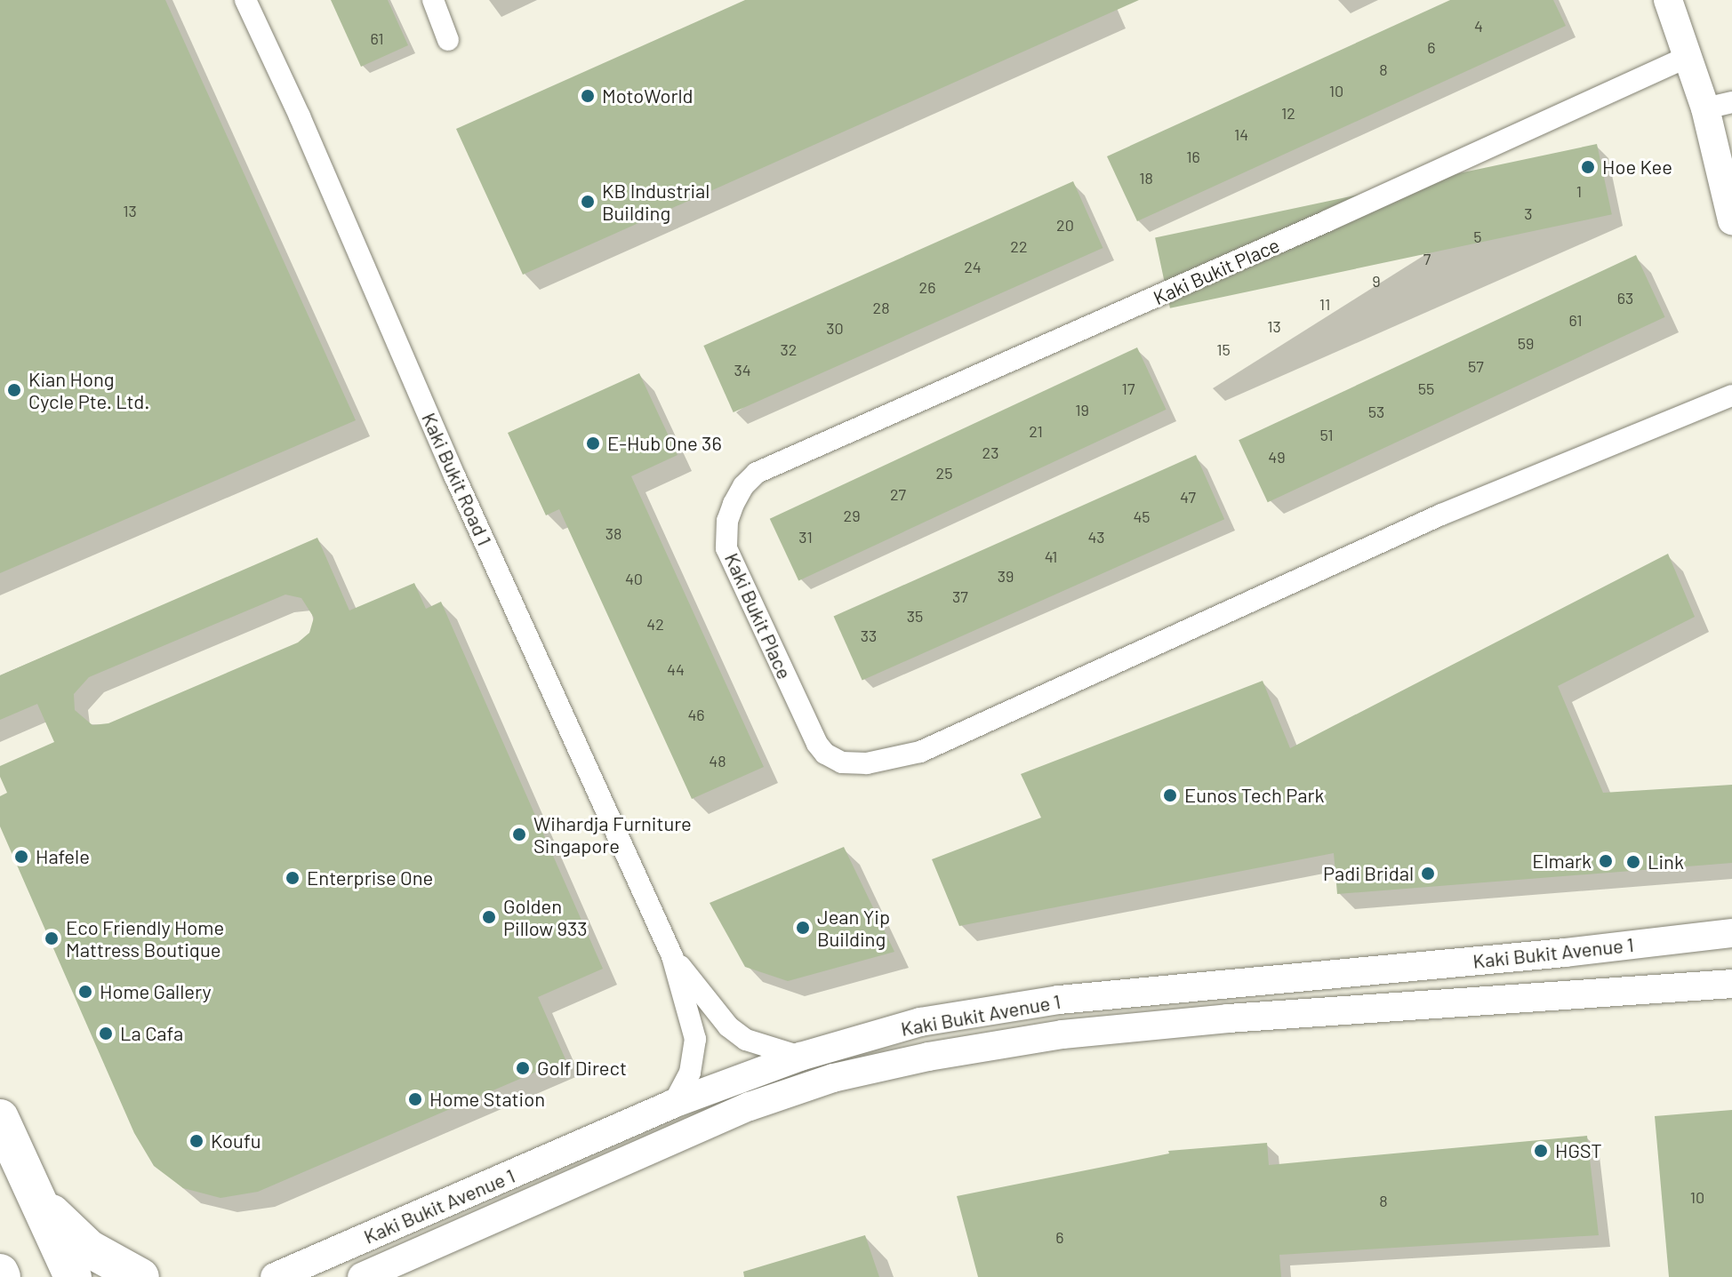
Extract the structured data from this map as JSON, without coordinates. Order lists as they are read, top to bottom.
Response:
{
  "streets": {
    "main road": ["Kaki Bukit Avenue 1"],
    "street": ["Kaki Bukit Place", "Kaki Bukit Road 1"]
  },
  "crossings": [
    ["Kaki Bukit Road 1", "Kaki Bukit Avenue 1"]
  ],
  "places": [
    "MotoWorld",
    "Hoe Kee",
    "KB Industrial Building",
    "Kian Hong Cycle Pte. Ltd.",
    "E-Hub One 36",
    "Eunos Tech Park",
    "Wihardja Furniture Singapore",
    "Hafele",
    "Elmark",
    "Link",
    "Padi Bridal",
    "Enterprise One",
    "Golden Pillow 933",
    "Jean Yip Building",
    "Eco Friendly Home Mattress Boutique",
    "Home Gallery",
    "La Cafa",
    "Golf Direct",
    "Home Station",
    "Koufu",
    "HGST"
  ],
  "house_numbers": [
    "4",
    "61",
    "6",
    "8",
    "10",
    "12",
    "14",
    "16",
    "18",
    "1",
    "13",
    "3",
    "20",
    "5",
    "22",
    "7",
    "24",
    "9",
    "26",
    "63",
    "11",
    "28",
    "61",
    "13",
    "30",
    "59",
    "32",
    "15",
    "57",
    "34",
    "17",
    "55",
    "19",
    "53",
    "21",
    "51",
    "23",
    "49",
    "25",
    "27",
    "47",
    "29",
    "45",
    "38",
    "31",
    "43",
    "41",
    "39",
    "40",
    "37",
    "35",
    "42",
    "33",
    "44",
    "46",
    "48",
    "10",
    "8",
    "6"
  ]
}
